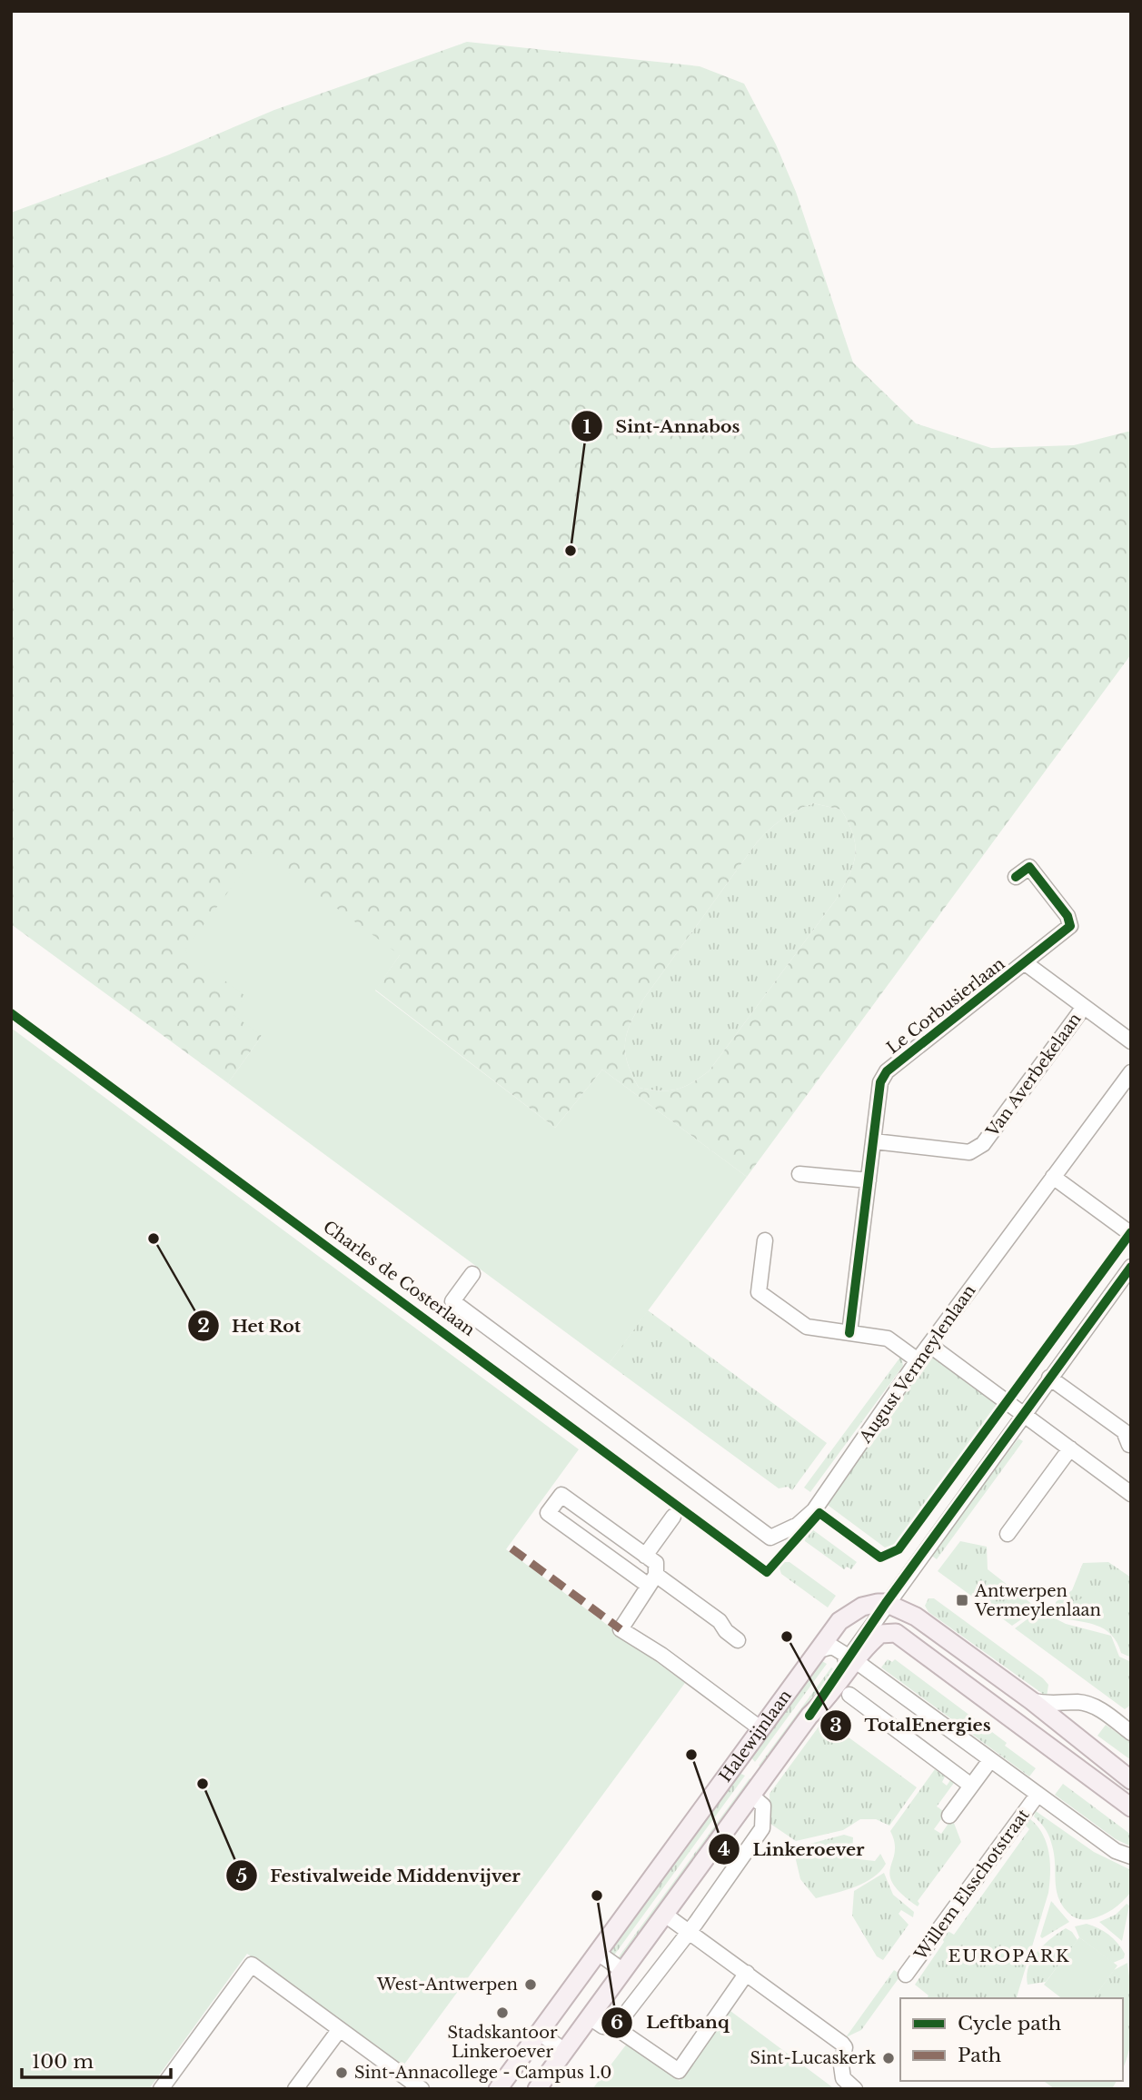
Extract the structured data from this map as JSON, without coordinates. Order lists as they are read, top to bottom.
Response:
{
  "streets": {
    "main road": ["Halewijnlaan"],
    "street": [
      "Le Corbusierlaan",
      "Van Averbekelaan",
      "Charles de Costerlaan",
      "August Vermeylenlaan",
      "Willem Elsschotstraat"
    ]
  },
  "crossings": [
    ["Le Corbusierlaan", "Van Averbekelaan"],
    ["Charles de Costerlaan", "August Vermeylenlaan"]
  ],
  "districts": ["EUROPARK"],
  "places": {
    "other": [
      "Sint-Annabos",
      "Het Rot",
      "TotalEnergies",
      "Linkeroever",
      "Festivalweide Middenvijver",
      "Leftbanq",
      "West-Antwerpen",
      "Stadskantoor Linkeroever",
      "Sint-Lucaskerk",
      "Sint-Annacollege - Campus 1.0"
    ],
    "transit": ["Antwerpen Vermeylenlaan"]
  },
  "legend": ["Cycle path", "Path"],
  "scale_bar": "100 m"
}
